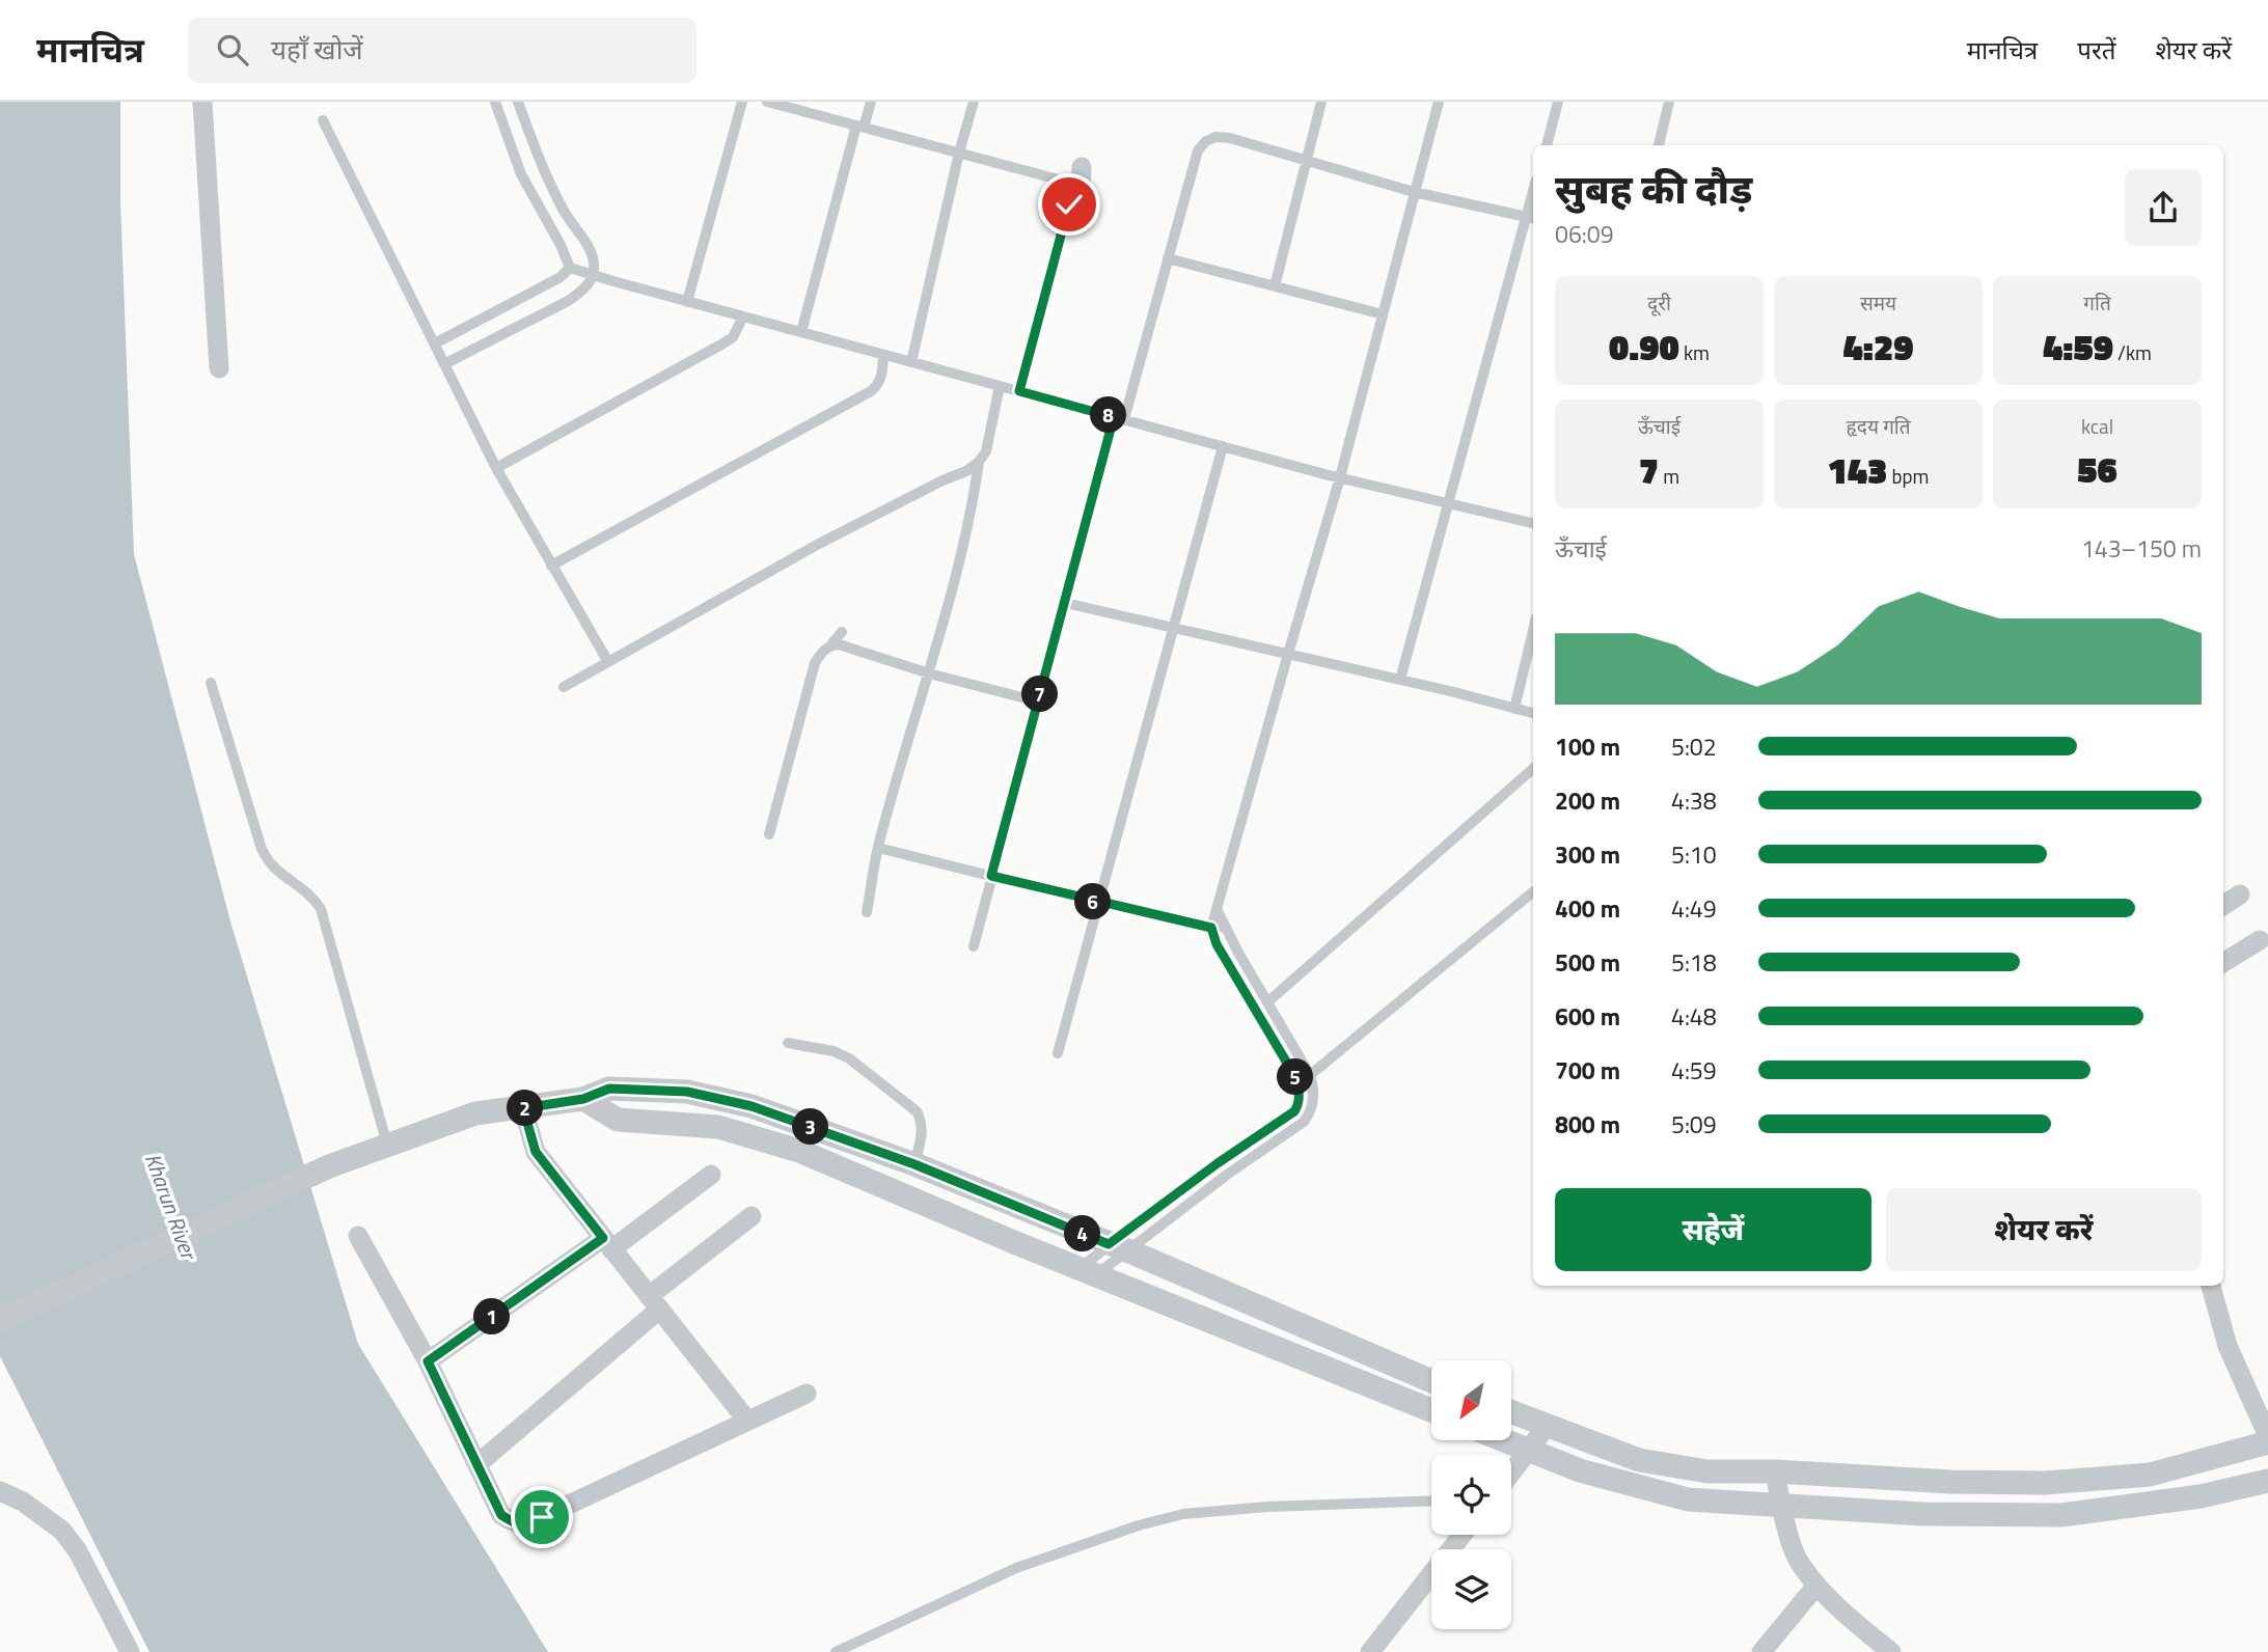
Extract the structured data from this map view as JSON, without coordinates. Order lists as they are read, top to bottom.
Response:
{
  "water": ["Kharun River"],
  "north": "bottom left",
  "page": {
    "header": "मानचित्र",
    "search": "यहाँ खोजें",
    "nav": ["मानचित्र", "परतें", "शेयर करें"],
    "heading": ["सुबह की दौड़", "06:09"],
    "stats": [
      ["दूरी", "0.90 km"],
      ["समय", "4:29"],
      ["गति", "4:59 /km"],
      ["ऊँचाई", "7 m"],
      ["हृदय गति", "143 bpm"],
      ["kcal", "56"]
    ],
    "pins": [
      "8",
      "7",
      "6",
      "5",
      "2",
      "3",
      "4",
      "1"
    ],
    "chart": ["ऊँचाई", "143–150 m"],
    "list": [
      {
        "name": "100 m",
        "note": "5:02"
      },
      {
        "name": "200 m",
        "note": "4:38"
      },
      {
        "name": "300 m",
        "note": "5:10"
      },
      {
        "name": "400 m",
        "note": "4:49"
      },
      {
        "name": "500 m",
        "note": "5:18"
      },
      {
        "name": "600 m",
        "note": "4:48"
      },
      {
        "name": "700 m",
        "note": "4:59"
      },
      {
        "name": "800 m",
        "note": "5:09"
      }
    ],
    "buttons": ["सहेजें", "शेयर करें"]
  }
}
